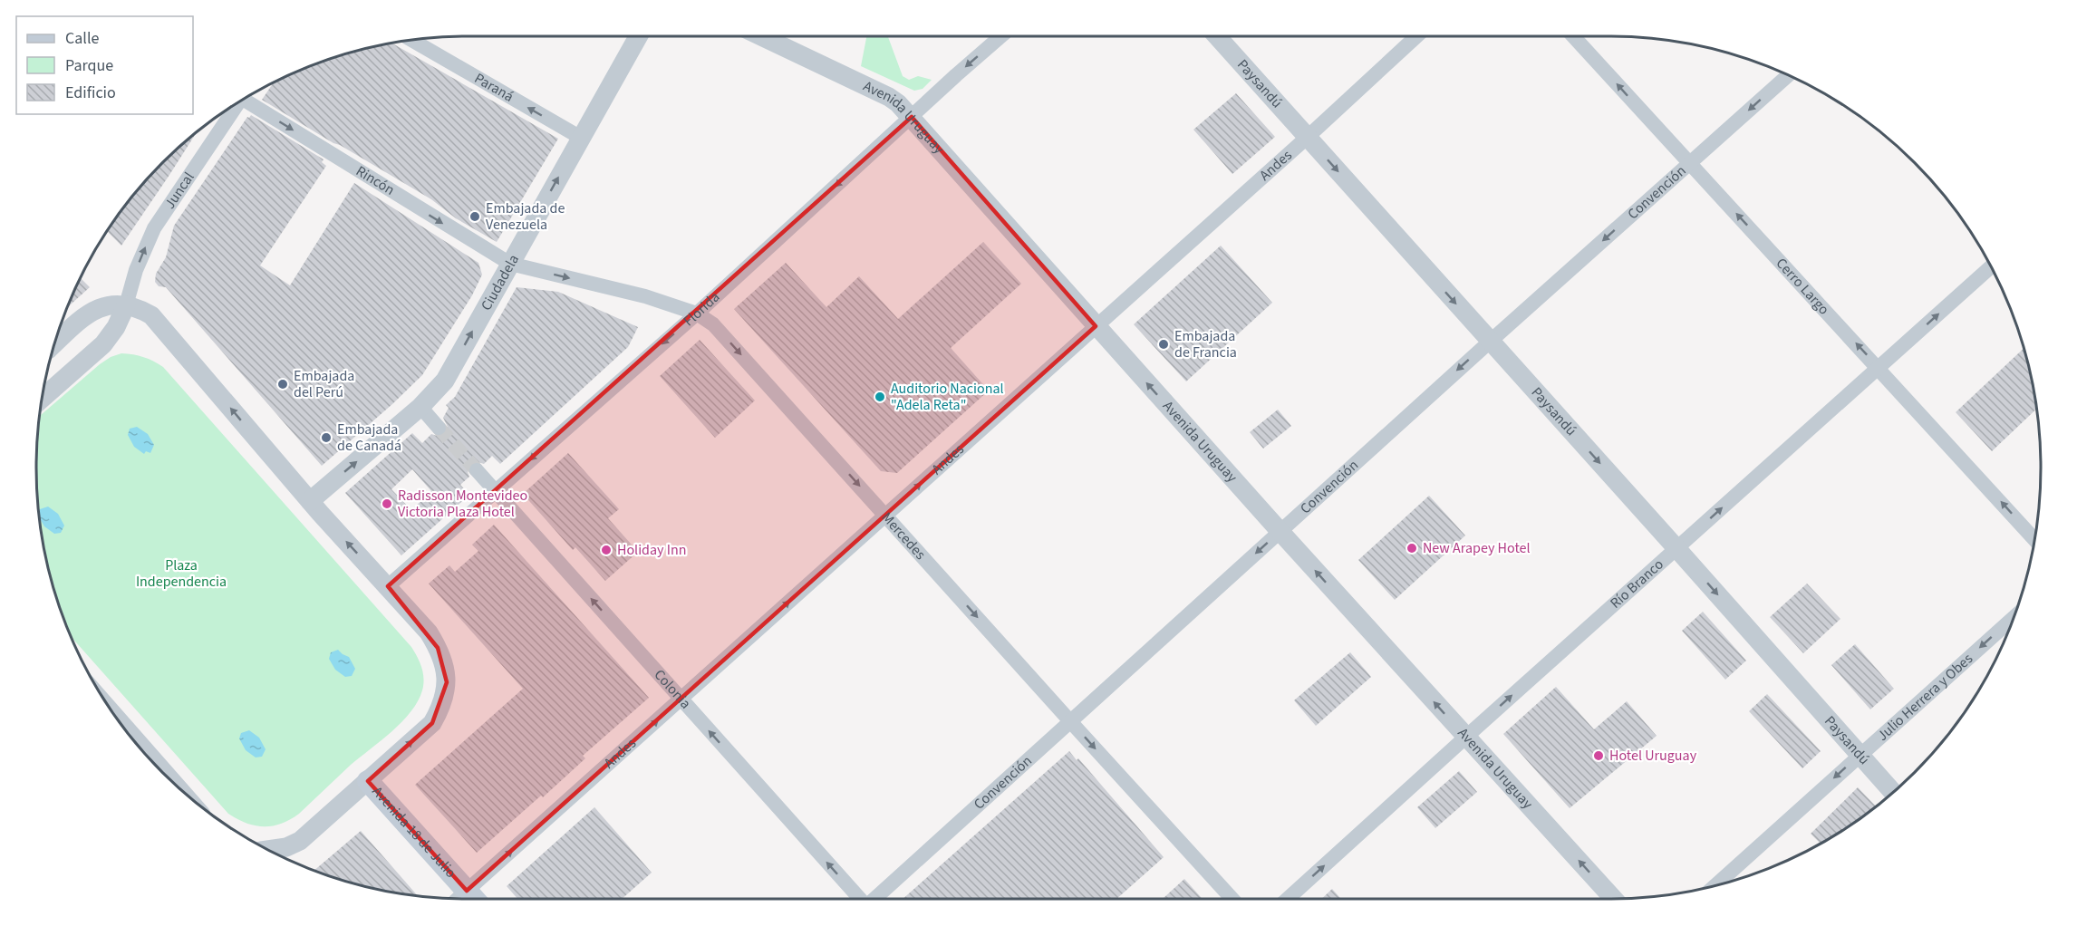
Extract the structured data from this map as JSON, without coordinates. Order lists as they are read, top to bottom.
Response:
{
  "streets": {
    "main road": ["Avenida 18 de Julio"],
    "street": [
      "Paysandú",
      "Paraná",
      "Avenida Uruguay",
      "Andes",
      "Rincón",
      "Juncal",
      "Convención",
      "Ciudadela",
      "Cerro Largo",
      "Florida",
      "Mercedes",
      "Río Branco",
      "Colonia",
      "Julio Herrera y Obes"
    ]
  },
  "crossings": [
    ["Paysandú", "Andes"],
    ["Paysandú", "Convención"],
    ["Paysandú", "Río Branco"],
    ["Paysandú", "Julio Herrera y Obes"],
    ["Paraná", "Ciudadela"],
    ["Avenida Uruguay", "Andes"],
    ["Avenida Uruguay", "Convención"],
    ["Avenida Uruguay", "Florida"],
    ["Avenida Uruguay", "Río Branco"],
    ["Andes", "Mercedes"],
    ["Andes", "Colonia"],
    ["Andes", "Avenida 18 de Julio"],
    ["Rincón", "Ciudadela"],
    ["Rincón", "Mercedes"],
    ["Convención", "Cerro Largo"],
    ["Convención", "Mercedes"],
    ["Ciudadela", "Mercedes"],
    ["Cerro Largo", "Río Branco"],
    ["Florida", "Mercedes"],
    ["Florida", "Colonia"]
  ],
  "one_way": [
    "Paysandú",
    "Paraná",
    "Avenida Uruguay",
    "Andes",
    "Rincón",
    "Juncal",
    "Convención",
    "Ciudadela",
    "Cerro Largo",
    "Florida",
    "Mercedes",
    "Río Branco",
    "Colonia",
    "Julio Herrera y Obes"
  ],
  "parks": ["Plaza Independencia"],
  "places": [
    "Embajada de Venezuela",
    "Embajada de Francia",
    "Embajada del Perú",
    "Auditorio Nacional \"Adela Reta\"",
    "Embajada de Canadá",
    "Radisson Montevideo Victoria Plaza Hotel",
    "New Arapey Hotel",
    "Holiday Inn",
    "Hotel Uruguay"
  ],
  "legend": ["Calle", "Parque", "Edificio"]
}
